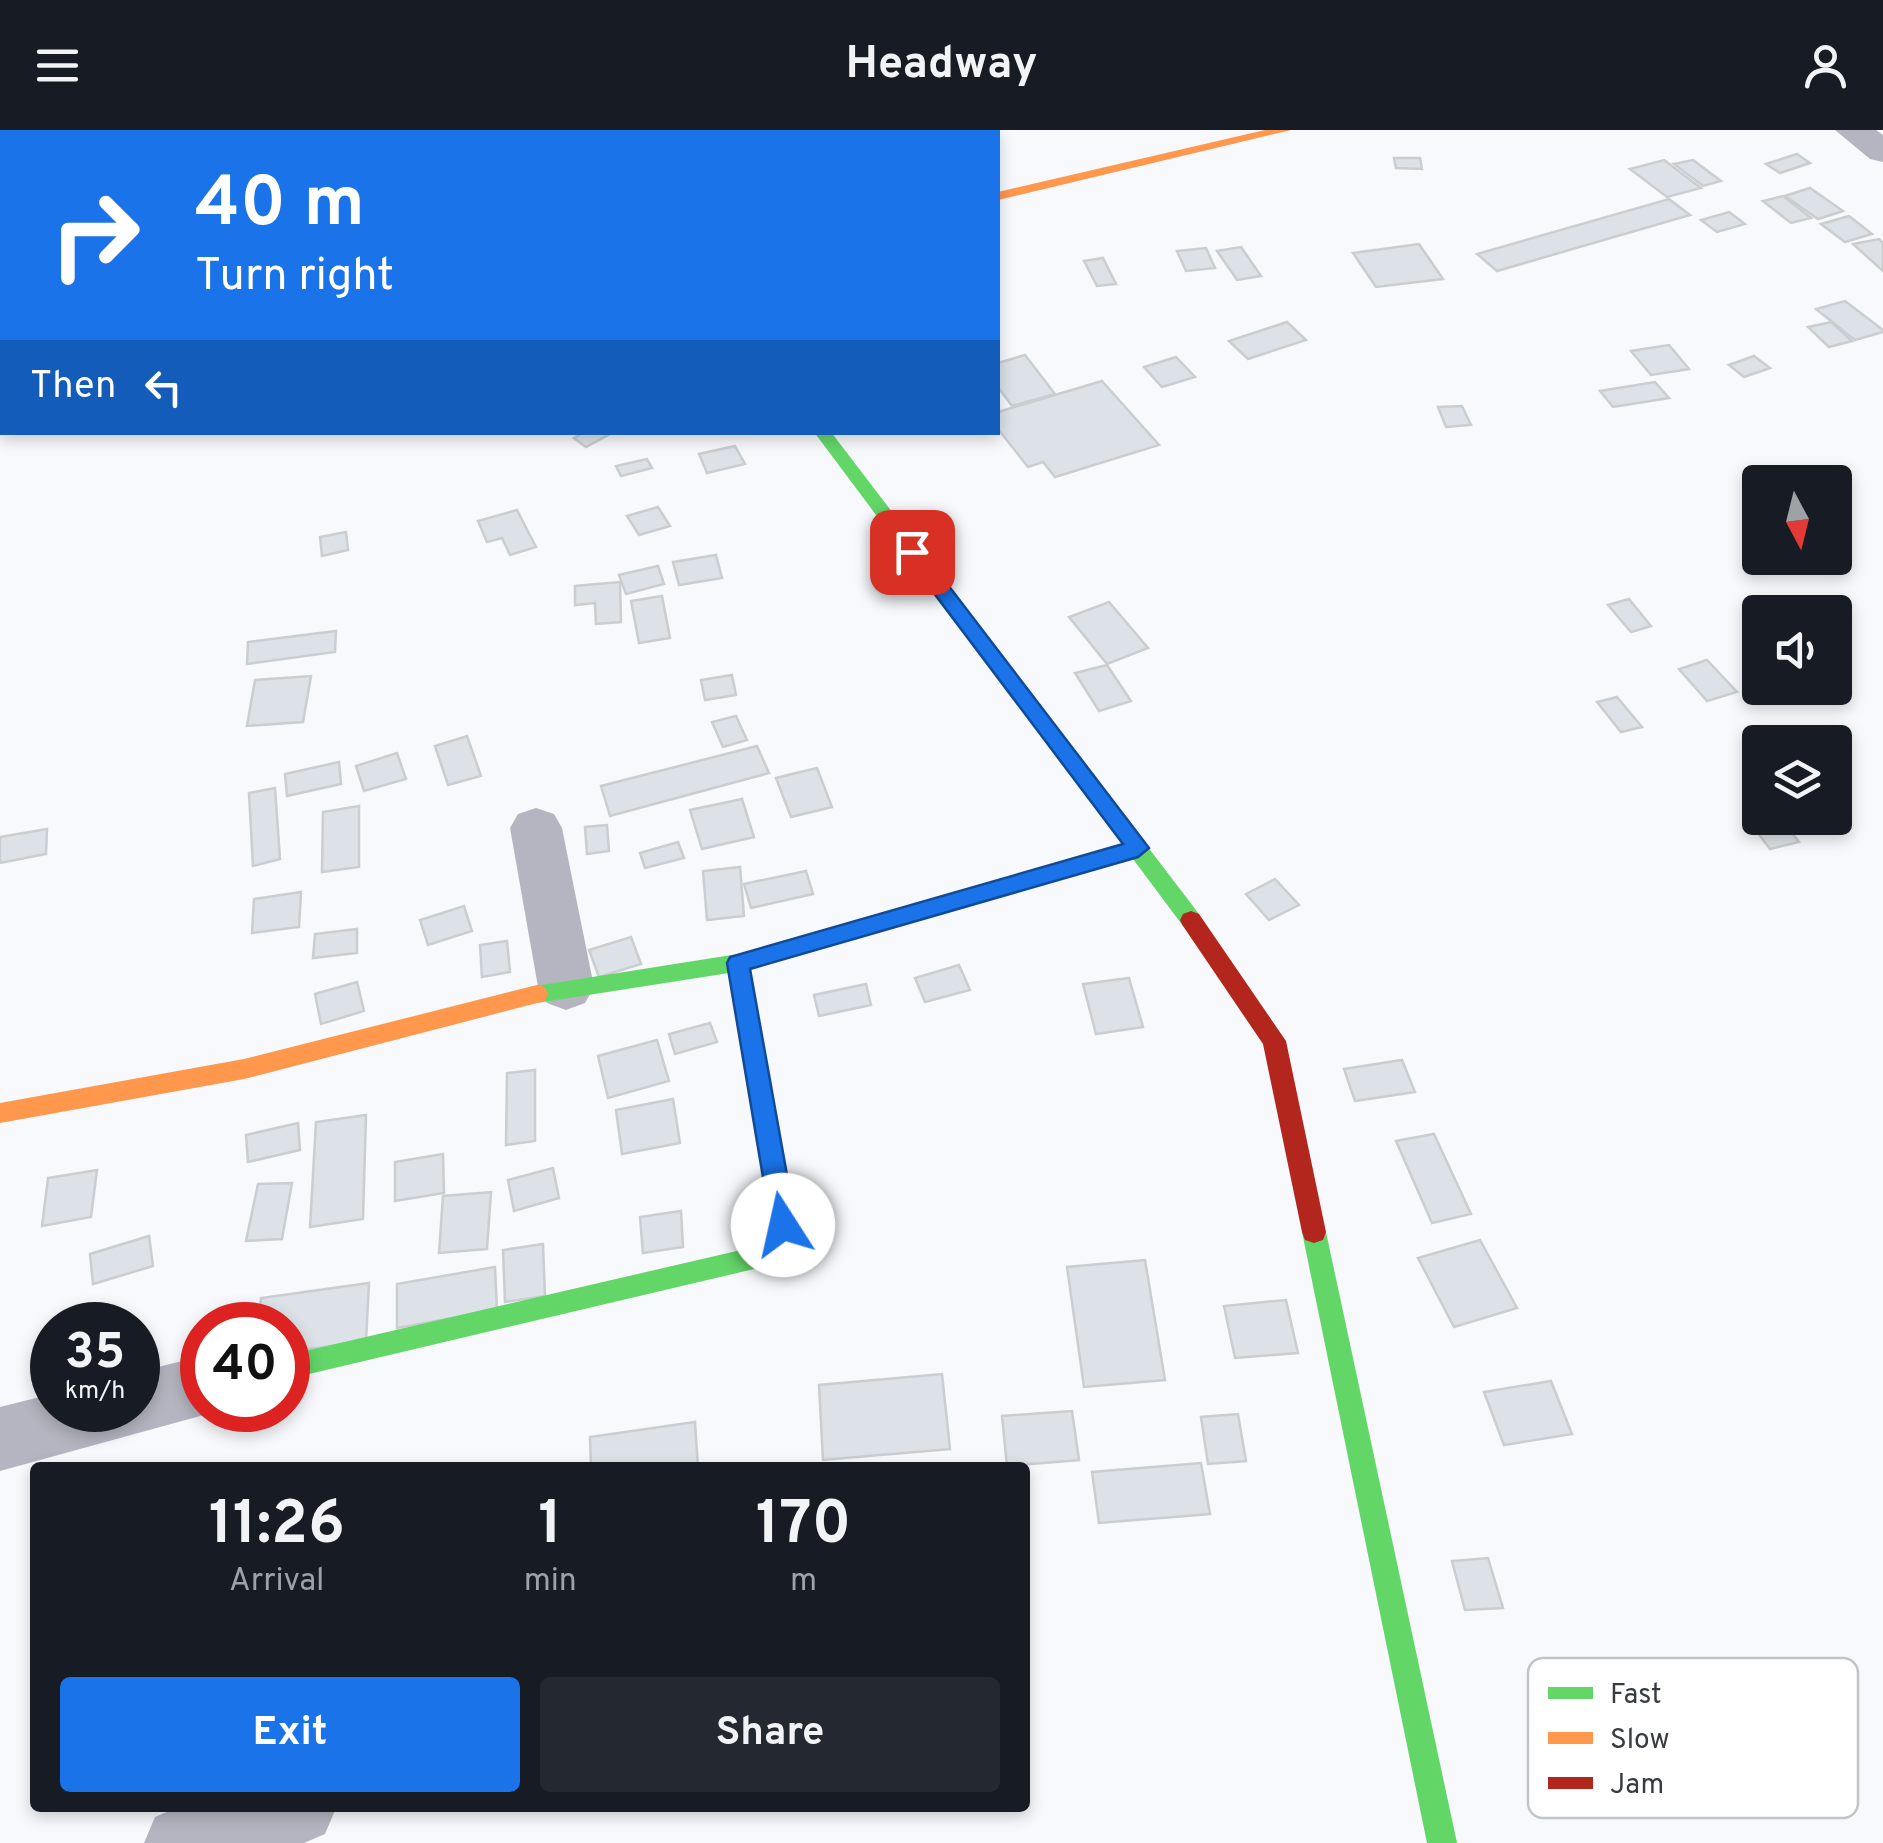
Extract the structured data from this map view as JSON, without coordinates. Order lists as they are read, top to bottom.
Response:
{
  "legend": ["Fast", "Slow", "Jam"],
  "north": "bottom",
  "page": {
    "header": "Headway",
    "turn": ["40 m", "Turn right"],
    "then": "Then",
    "speed": "35 km/h",
    "limit": "40",
    "eta": [
      "11:26",
      "Arrival",
      "1",
      "min",
      "170",
      "m"
    ],
    "buttons": ["Exit", "Share"]
  }
}
